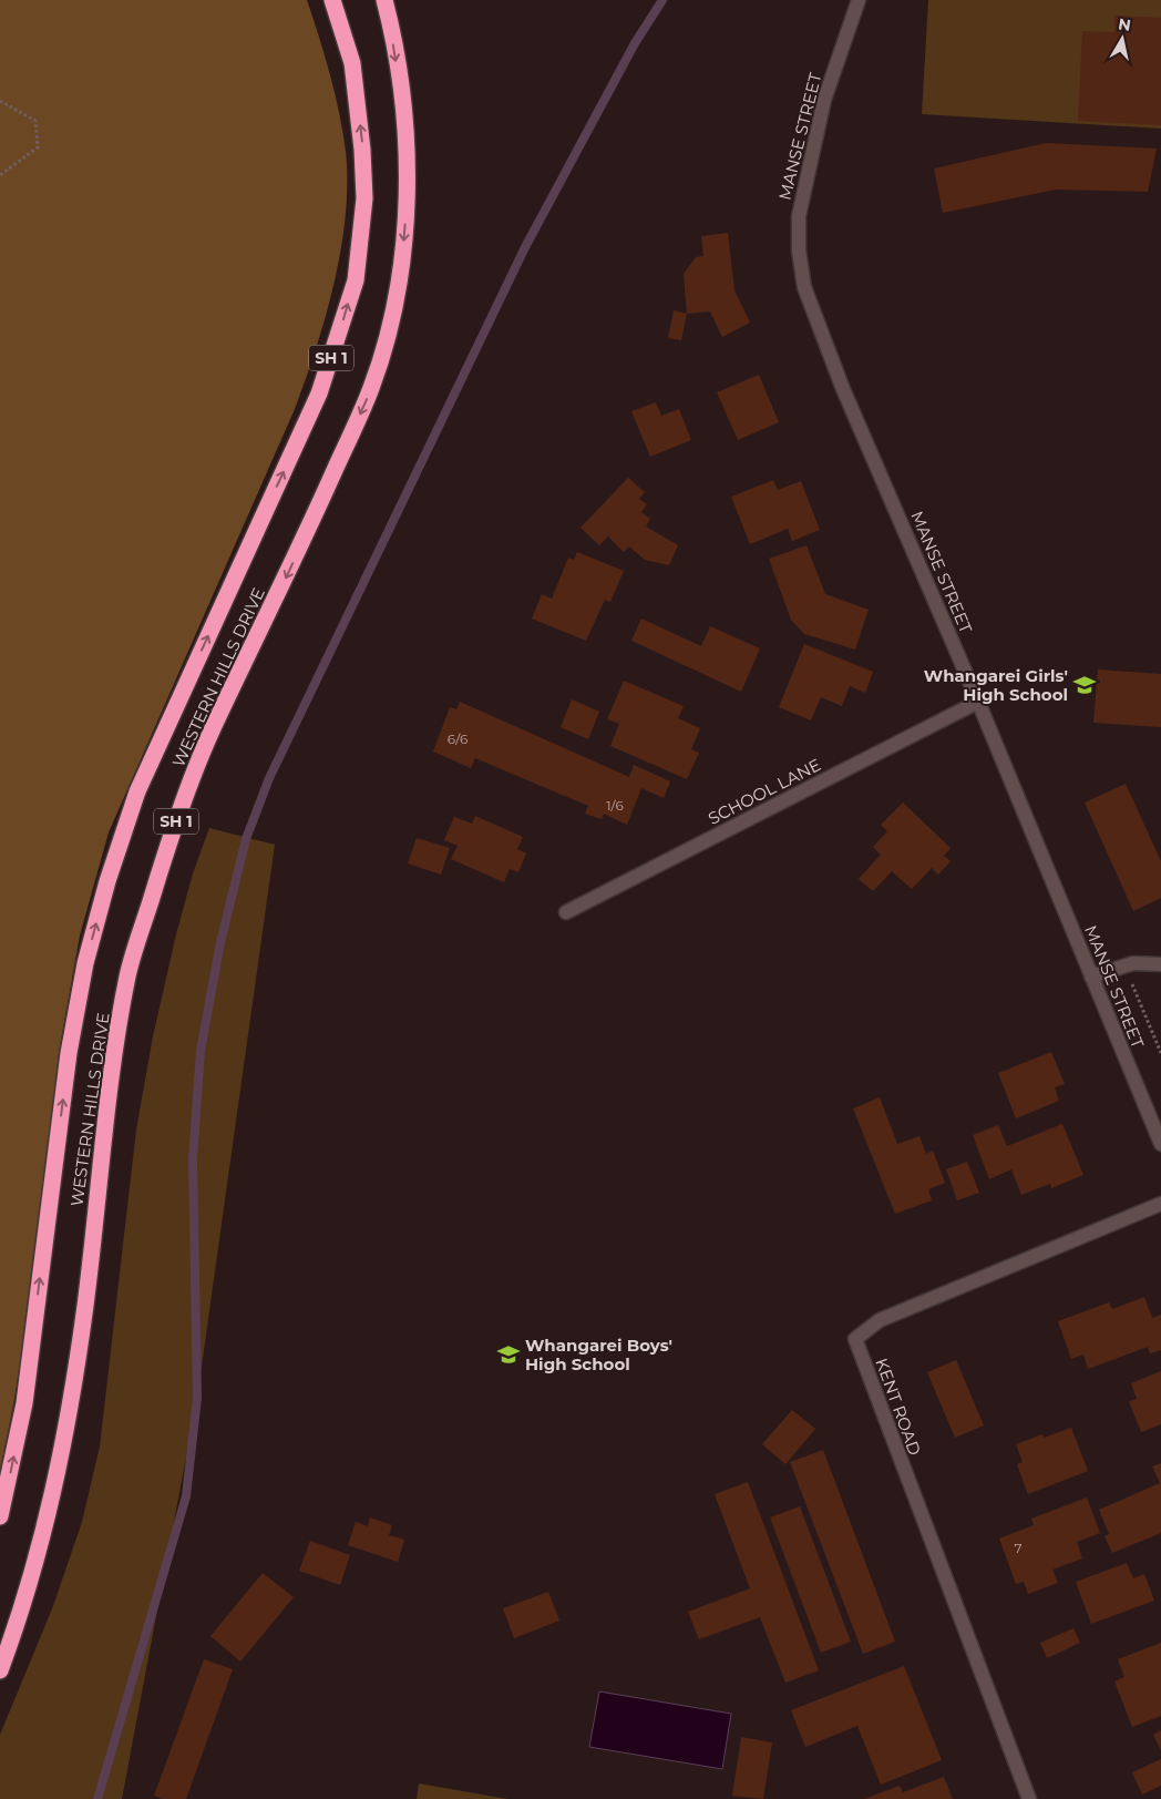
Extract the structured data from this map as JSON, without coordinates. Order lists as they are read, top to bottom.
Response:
{
  "streets": {
    "highway": ["SH 1", "WESTERN HILLS DRIVE"],
    "street": ["MANSE STREET", "SCHOOL LANE", "KENT ROAD"]
  },
  "crossings": [
    ["MANSE STREET", "SCHOOL LANE"]
  ],
  "places": {
    "school or university": ["Whangarei Girls' High School", "Whangarei Boys' High School"]
  },
  "house_numbers": ["6/6", "1/6", "7"],
  "north": "top"
}
